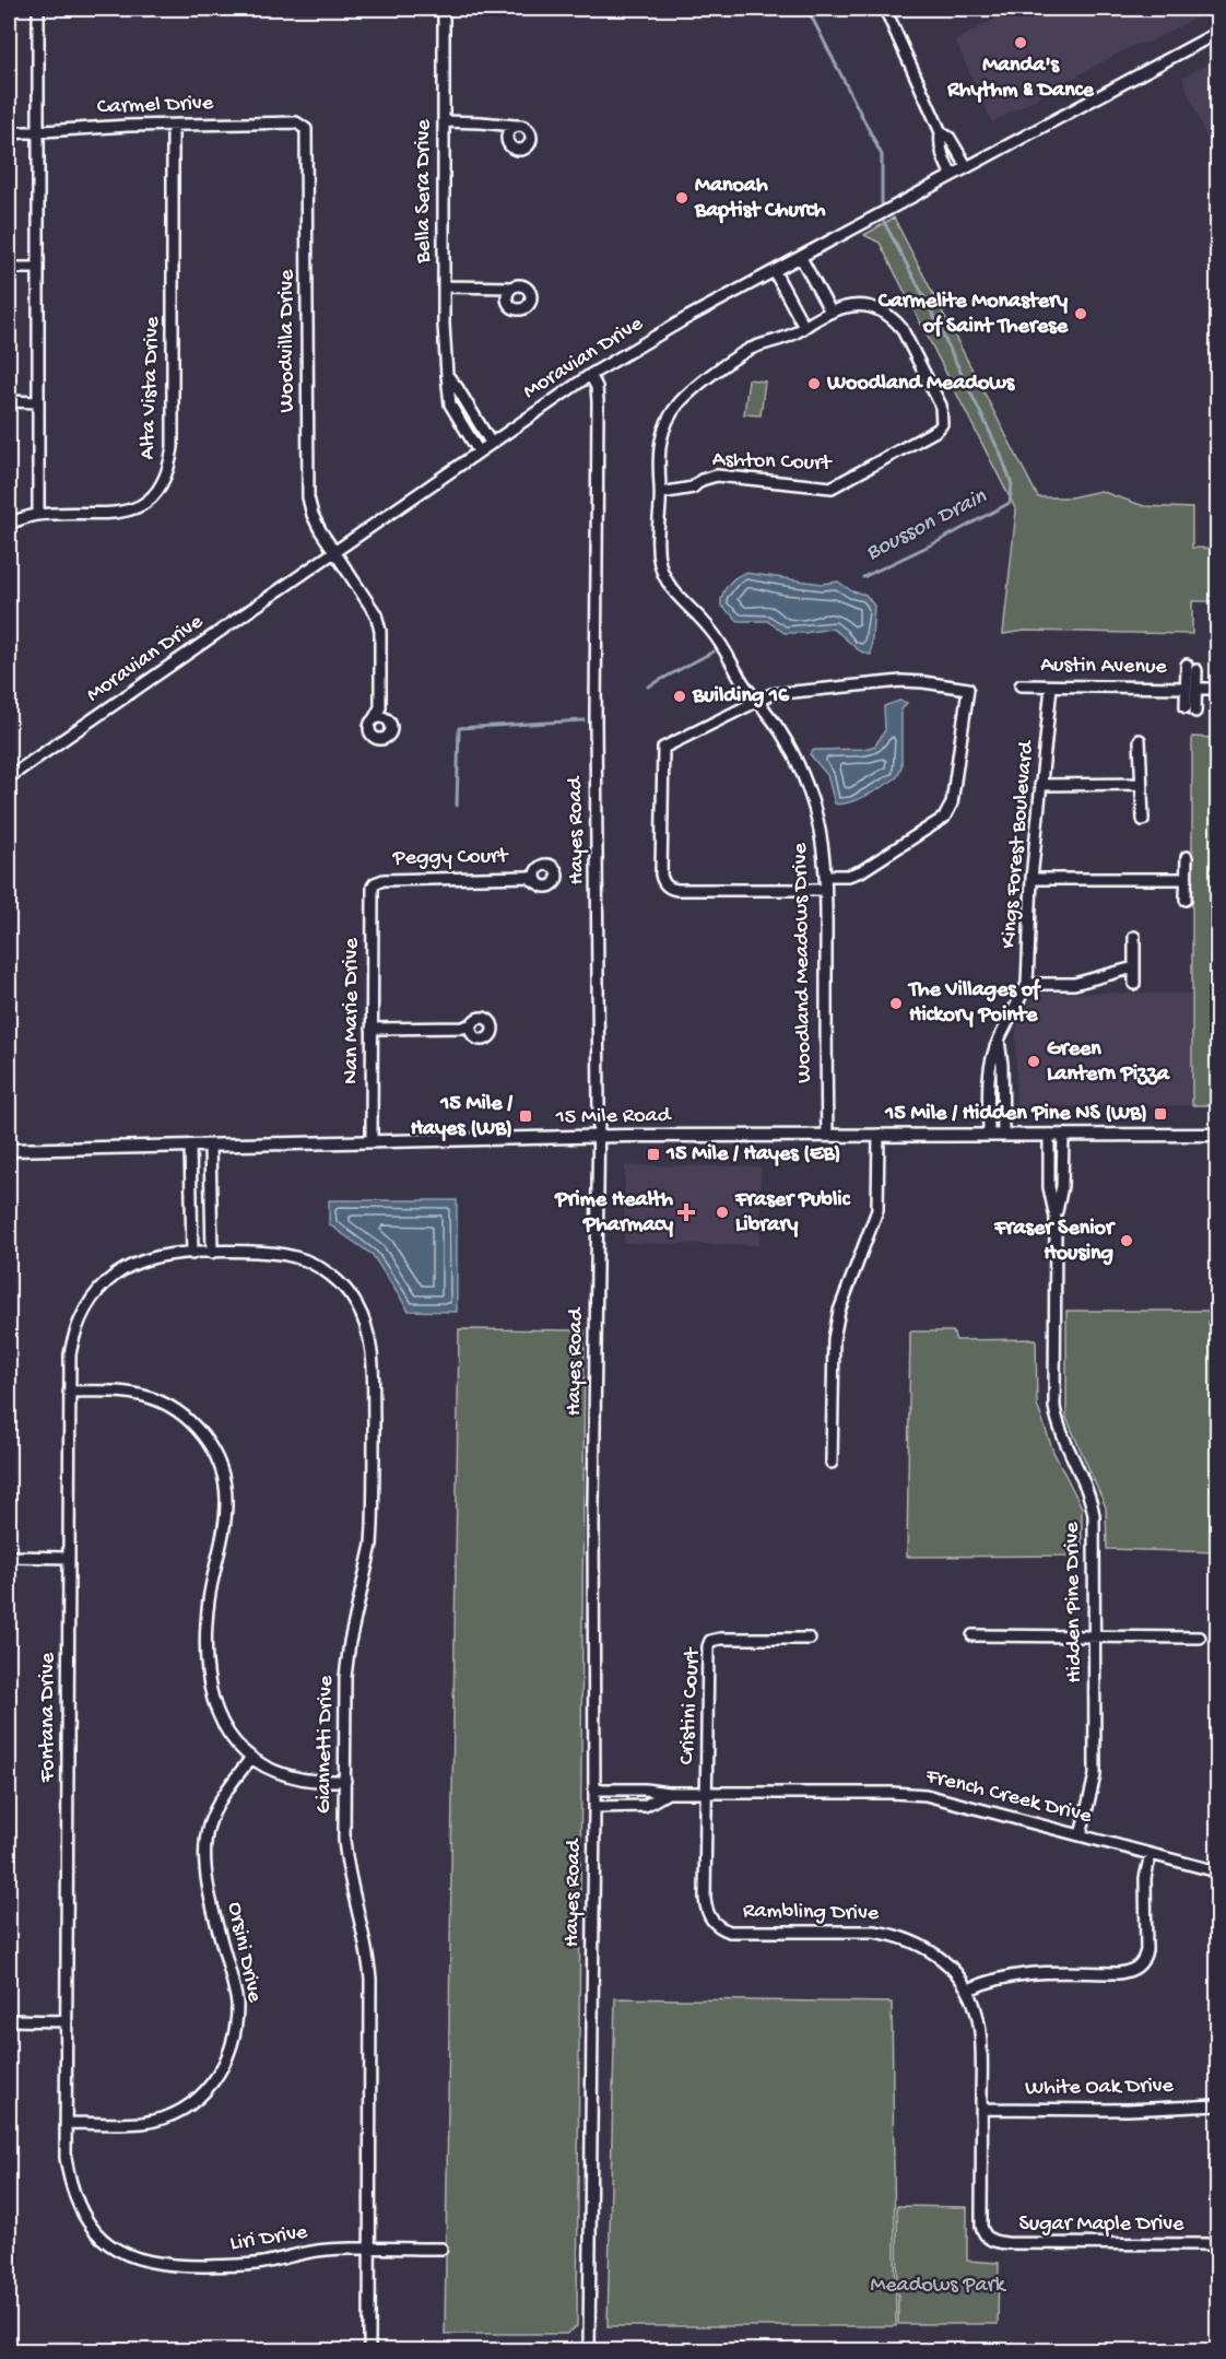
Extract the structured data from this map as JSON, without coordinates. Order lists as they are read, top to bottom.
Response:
{
  "streets": {
    "main road": ["15 Mile Road"],
    "street": [
      "Carmel Drive",
      "Bella Sera Drive",
      "Woodvilla Drive",
      "Moravian Drive",
      "Alta Vista Drive",
      "Ashton Court",
      "Austin Avenue",
      "Hayes Road",
      "Kings Forest Boulevard",
      "Peggy Court",
      "Woodland Meadows Drive",
      "Nan Marie Drive",
      "Hidden Pine Drive",
      "Cristini Court",
      "Fontana Drive",
      "Giannetti Drive",
      "French Creek Drive",
      "Rambling Drive",
      "Orsini Drive",
      "White Oak Drive",
      "Sugar Maple Drive",
      "Liri Drive"
    ]
  },
  "crossings": [
    ["Carmel Drive", "Woodvilla Drive"],
    ["Carmel Drive", "Alta Vista Drive"],
    ["Bella Sera Drive", "Moravian Drive"],
    ["Woodvilla Drive", "Moravian Drive"],
    ["Moravian Drive", "Hayes Road"],
    ["Ashton Court", "Woodland Meadows Drive"],
    ["Austin Avenue", "Kings Forest Boulevard"],
    ["Hayes Road", "15 Mile Road"],
    ["Hayes Road", "French Creek Drive"],
    ["Kings Forest Boulevard", "15 Mile Road"],
    ["Peggy Court", "Nan Marie Drive"],
    ["Woodland Meadows Drive", "15 Mile Road"],
    ["Nan Marie Drive", "15 Mile Road"],
    ["15 Mile Road", "Hidden Pine Drive"],
    ["Hidden Pine Drive", "French Creek Drive"],
    ["Cristini Court", "French Creek Drive"],
    ["Cristini Court", "Rambling Drive"],
    ["Fontana Drive", "Giannetti Drive"],
    ["Fontana Drive", "Orsini Drive"],
    ["Fontana Drive", "Liri Drive"],
    ["Giannetti Drive", "Liri Drive"],
    ["French Creek Drive", "Rambling Drive"],
    ["White Oak Drive", "Sugar Maple Drive"]
  ],
  "water": ["Bousson Drain"],
  "parks": ["Meadows Park"],
  "places": {
    "other": [
      "Manda's Rhythm & Dance",
      "Manoah Baptist Church",
      "Carmelite Monastery of Saint Therese",
      "Woodland Meadows",
      "Building 16",
      "The Villages of Hickory Pointe",
      "Green Lantern Pizza",
      "Fraser Public Library",
      "Fraser Senior Housing"
    ],
    "transit": ["15 Mile / Hidden Pine NS (WB)", "15 Mile / Hayes (WB)", "15 Mile / Hayes (EB)"],
    "health": ["Prime Health Pharmacy"]
  }
}
